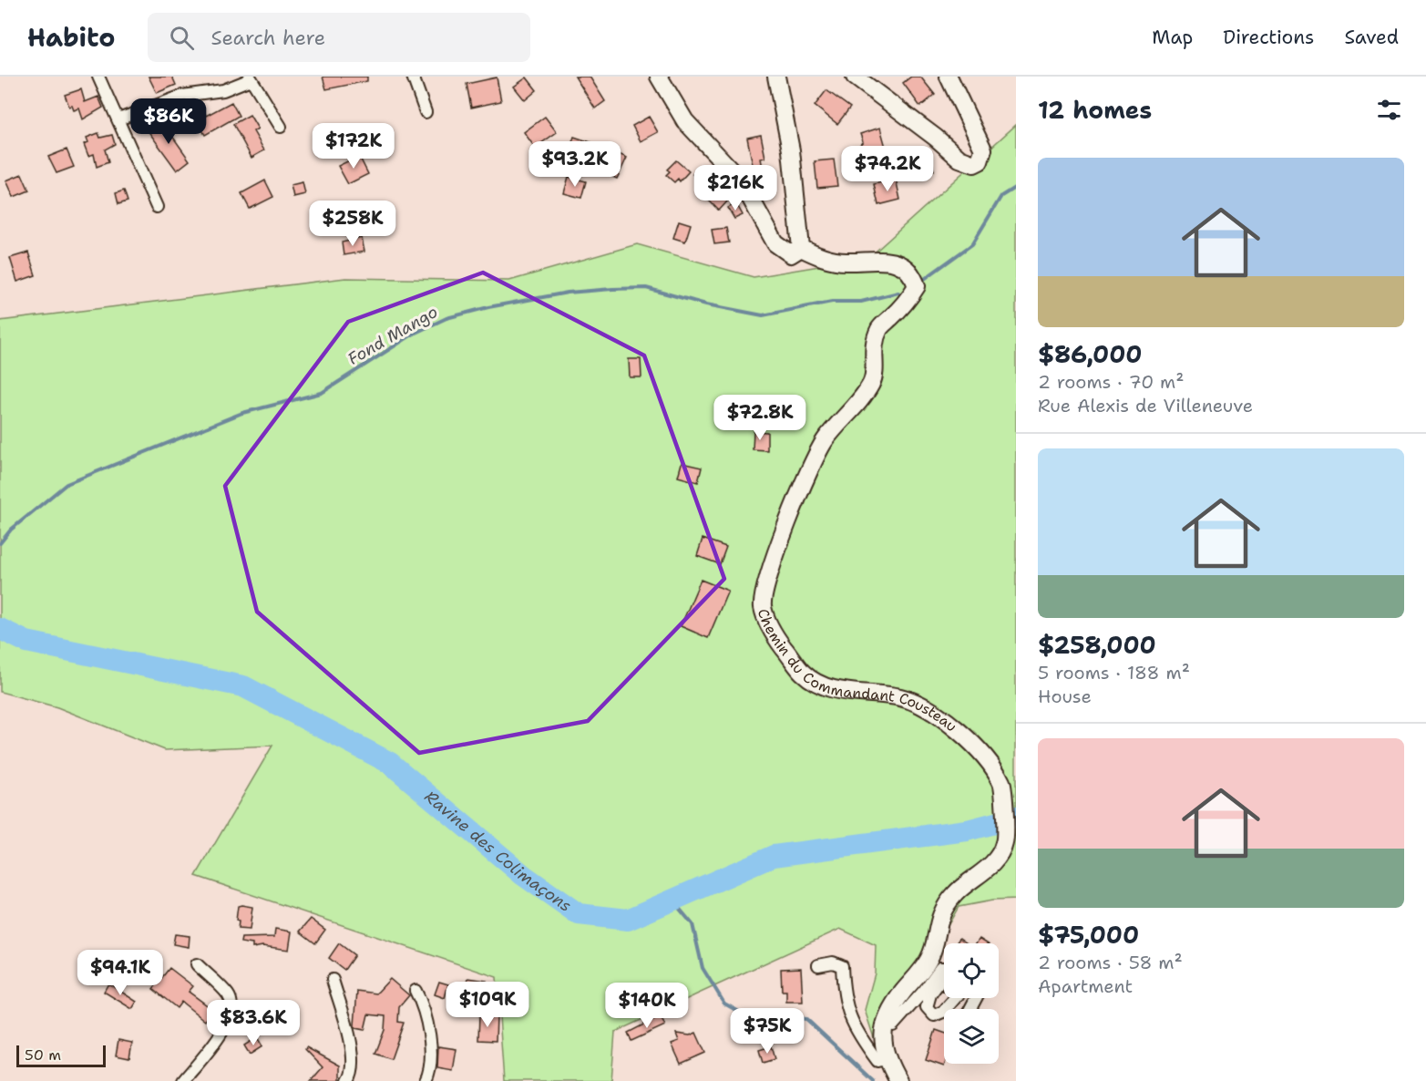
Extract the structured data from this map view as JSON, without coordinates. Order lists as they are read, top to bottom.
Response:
{
  "streets": {
    "main road": ["Chemin du Commandant Cousteau"]
  },
  "water": ["Fond Mango", "Ravine des Colimaçons"],
  "scale_bar": "50 m",
  "page": {
    "header": "Habito",
    "search": "Search here",
    "nav": ["Map", "Directions", "Saved"],
    "heading": "12 homes",
    "price": [
      "$86K",
      "$172K",
      "$93.2K",
      "$74.2K",
      "$216K",
      "$258K",
      "$72.8K",
      "$94.1K",
      "$109K",
      "$140K",
      "$83.6K",
      "$75K"
    ],
    "list": [
      {
        "name": "$86,000",
        "note": "2 rooms · 70 m² · Rue Alexis de Villeneuve"
      },
      {
        "name": "$258,000",
        "note": "5 rooms · 188 m² · House"
      },
      {
        "name": "$75,000",
        "note": "2 rooms · 58 m² · Apartment"
      }
    ],
    "scale": "50 m"
  }
}
